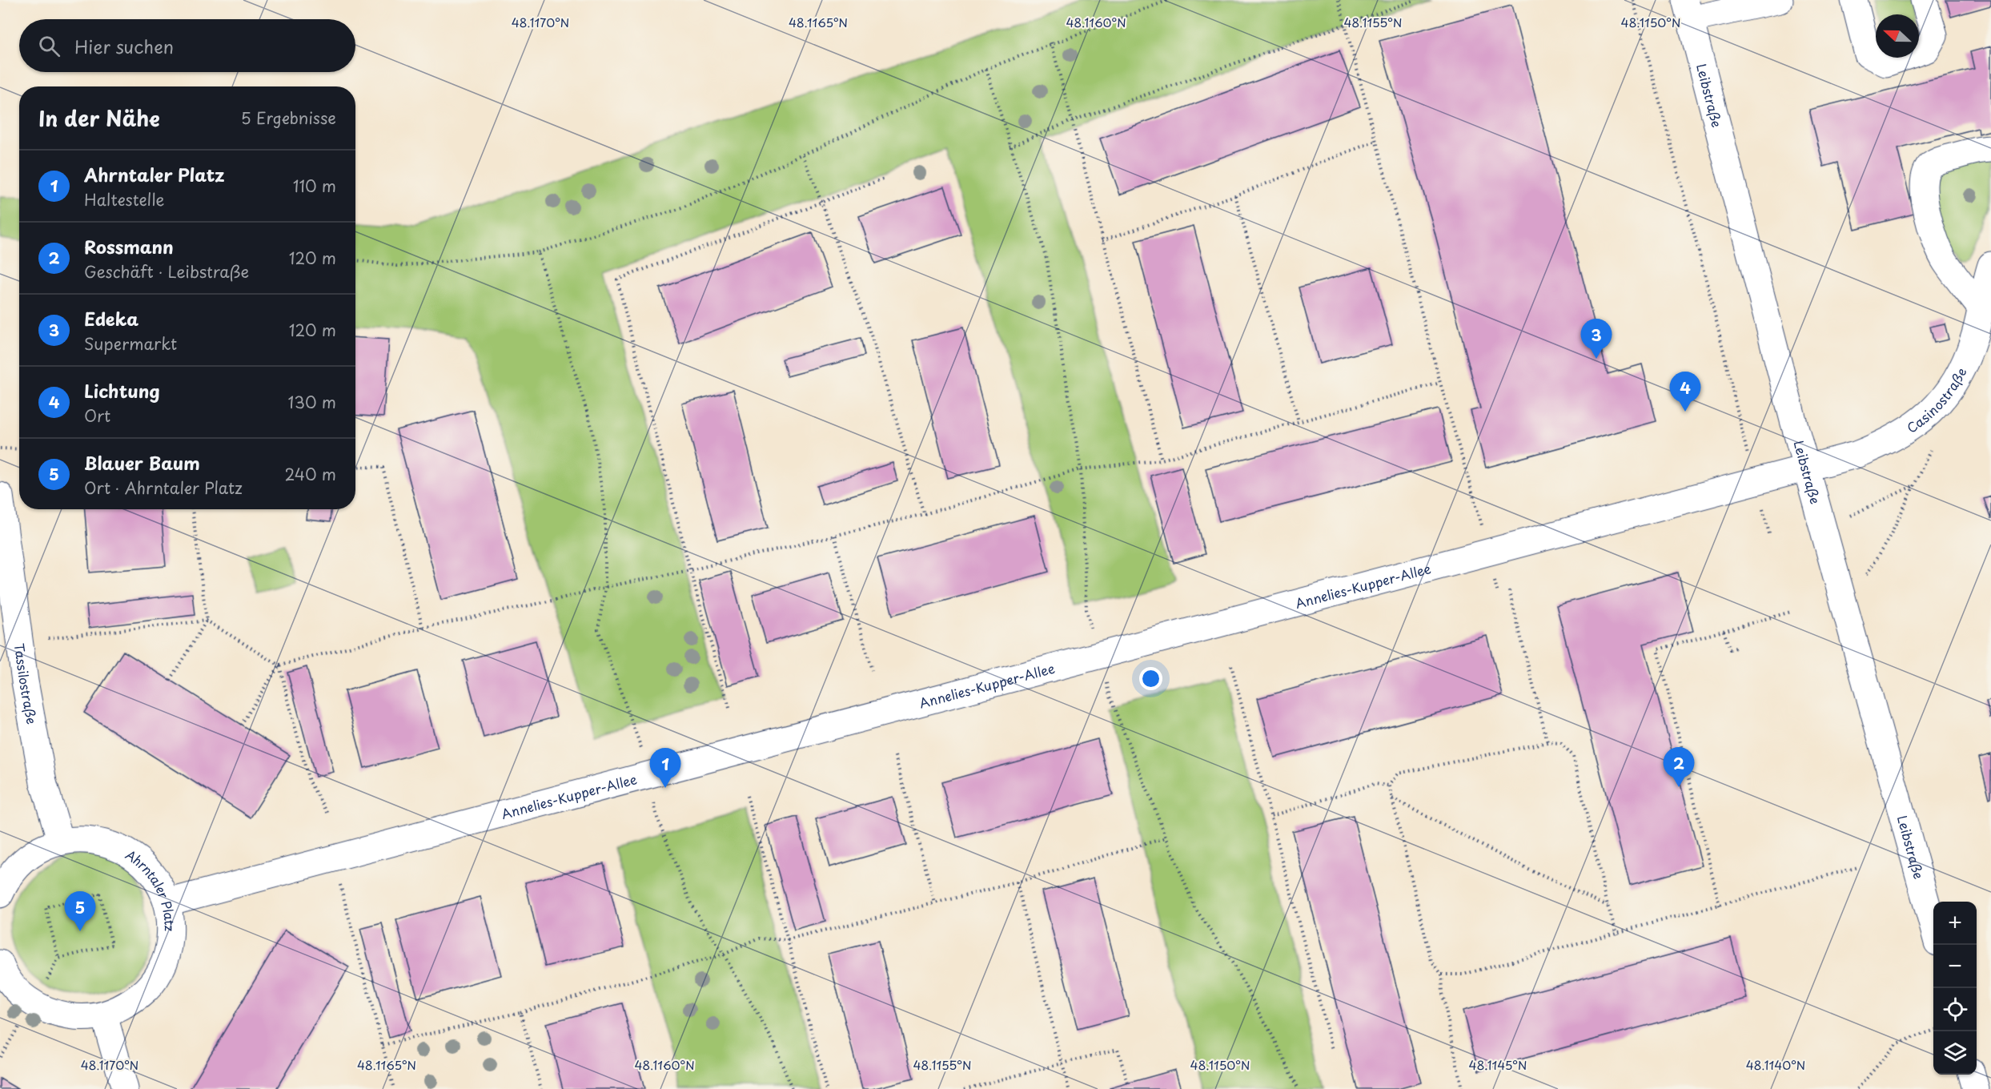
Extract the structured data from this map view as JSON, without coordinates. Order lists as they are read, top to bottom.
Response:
{
  "streets": {
    "street": [
      "Leibstraße",
      "Casinostraße",
      "Annelies-Kupper-Allee",
      "Tassilostraße",
      "Ahrntaler Platz"
    ]
  },
  "crossings": [
    ["Leibstraße", "Casinostraße"],
    ["Leibstraße", "Annelies-Kupper-Allee"],
    ["Casinostraße", "Annelies-Kupper-Allee"],
    ["Annelies-Kupper-Allee", "Ahrntaler Platz"],
    ["Tassilostraße", "Ahrntaler Platz"]
  ],
  "north": "left",
  "page": {
    "search": "Hier suchen",
    "heading": ["In der Nähe", "5 Ergebnisse"],
    "list": [
      {
        "mark": "1",
        "name": "Ahrntaler Platz",
        "note": "Haltestelle",
        "value": "110 m"
      },
      {
        "mark": "2",
        "name": "Rossmann",
        "note": "Geschäft · Leibstraße",
        "value": "120 m"
      },
      {
        "mark": "3",
        "name": "Edeka",
        "note": "Supermarkt",
        "value": "120 m"
      },
      {
        "mark": "4",
        "name": "Lichtung",
        "note": "Ort",
        "value": "130 m"
      },
      {
        "mark": "5",
        "name": "Blauer Baum",
        "note": "Ort · Ahrntaler Platz",
        "value": "240 m"
      }
    ],
    "pins": [
      "3",
      "4",
      "2",
      "1",
      "5"
    ],
    "map_buttons": ["+", "−"]
  },
  "coordinates": [
    "48.1170°N",
    "48.1165°N",
    "48.1160°N",
    "48.1155°N",
    "48.1150°N",
    "48.1145°N",
    "48.1140°N"
  ]
}
